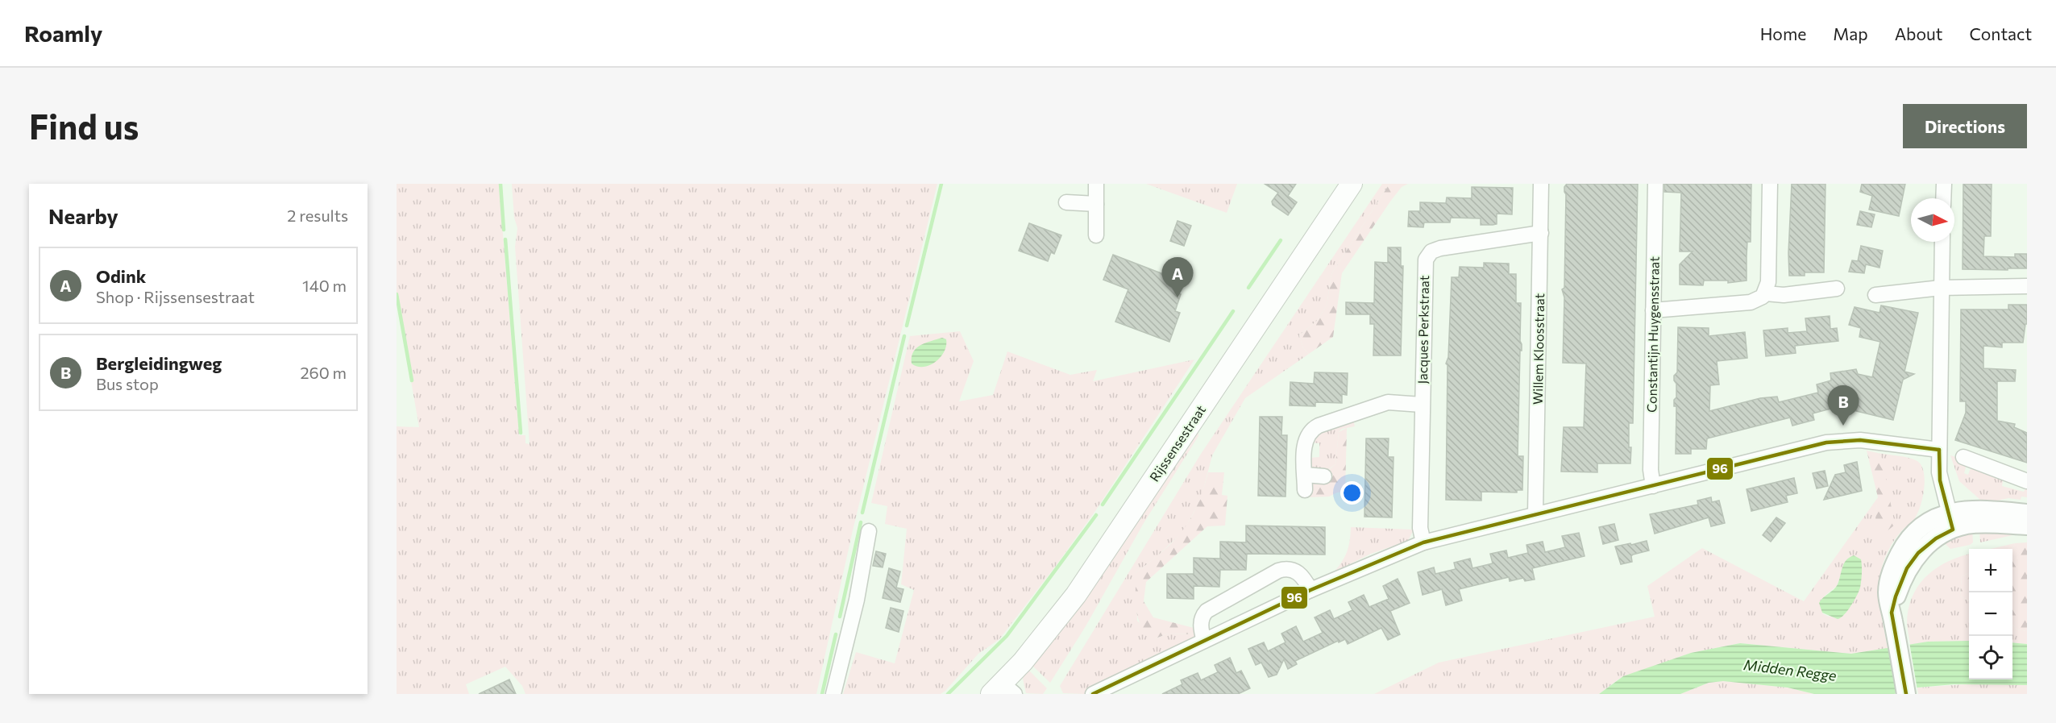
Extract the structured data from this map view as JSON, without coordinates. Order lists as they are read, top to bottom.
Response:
{
  "streets": {
    "main road": ["Rijssensestraat"],
    "street": ["Jacques Perkstraat", "Constantijn Huygensstraat", "Willem Kloosstraat"]
  },
  "crossings": [
    ["Jacques Perkstraat", "Willem Kloosstraat"]
  ],
  "water": ["Midden Regge"],
  "lines": ["transit line 96"],
  "north": "right",
  "page": {
    "header": "Roamly",
    "nav": [
      "Home",
      "Map",
      "About",
      "Contact"
    ],
    "buttons": "Directions",
    "title": "Find us",
    "heading": ["Nearby", "2 results"],
    "list": [
      {
        "mark": "A",
        "name": "Odink",
        "note": "Shop · Rijssensestraat",
        "value": "140 m"
      },
      {
        "mark": "B",
        "name": "Bergleidingweg",
        "note": "Bus stop",
        "value": "260 m"
      }
    ],
    "pins": ["A", "B"],
    "map_buttons": ["+", "−"]
  }
}
